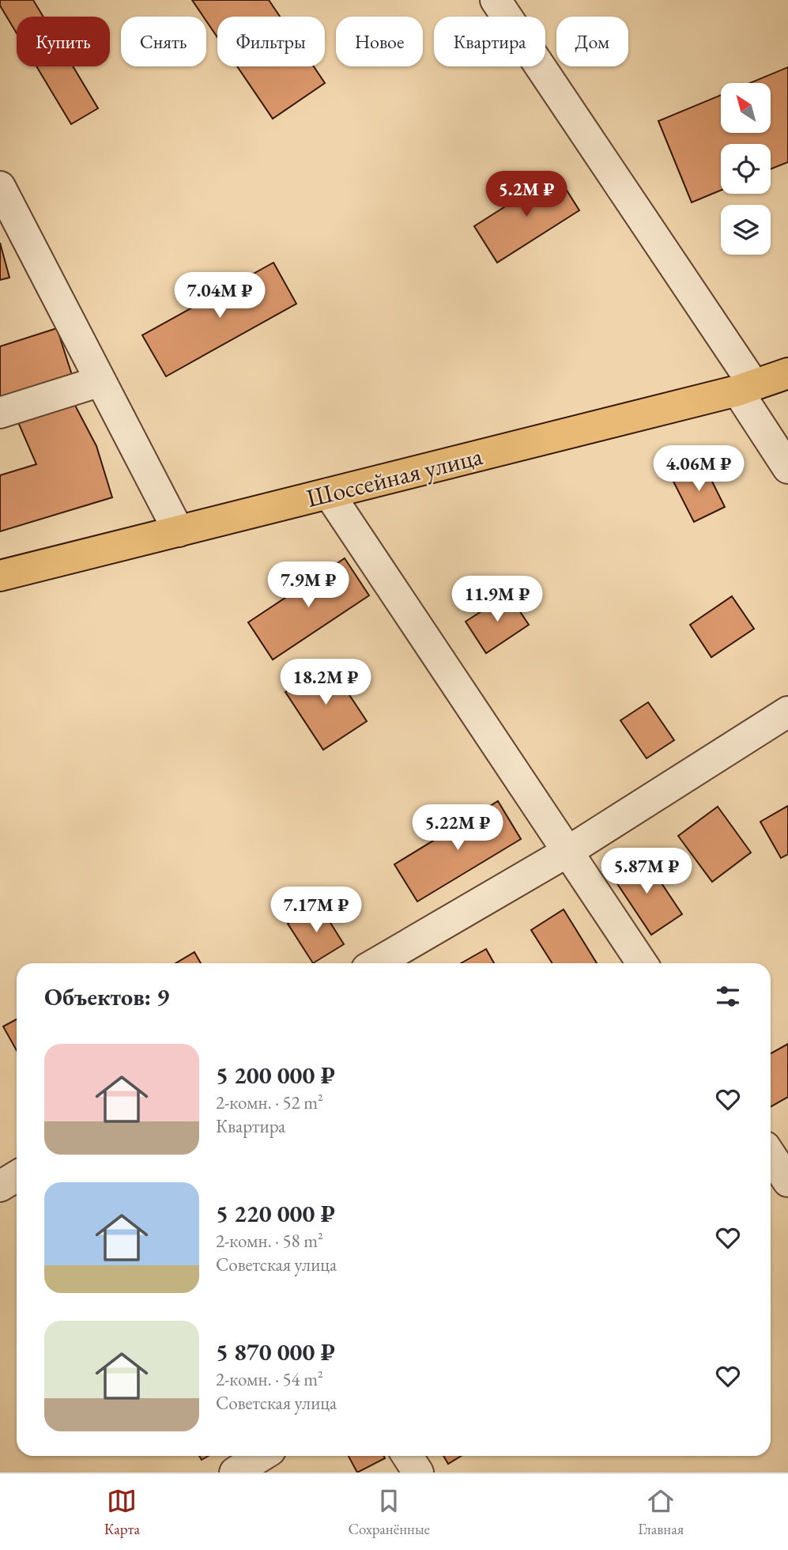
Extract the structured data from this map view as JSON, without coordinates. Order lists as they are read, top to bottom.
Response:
{
  "streets": {
    "main road": ["Шоссейная улица"]
  },
  "north": "top left",
  "page": {
    "chip": [
      "Купить",
      "Снять",
      "Фильтры",
      "Новое",
      "Квартира",
      "Дом"
    ],
    "price": [
      "5.2M ₽",
      "7.04M ₽",
      "4.06M ₽",
      "7.9M ₽",
      "11.9M ₽",
      "18.2M ₽",
      "5.22M ₽",
      "5.87M ₽",
      "7.17M ₽"
    ],
    "heading": "Объектов: 9",
    "list": [
      {
        "name": "5 200 000 ₽",
        "note": "2-комн. · 52 m² · Квартира"
      },
      {
        "name": "5 220 000 ₽",
        "note": "2-комн. · 58 m² · Советская улица"
      },
      {
        "name": "5 870 000 ₽",
        "note": "2-комн. · 54 m² · Советская улица"
      }
    ],
    "tabs": ["Карта", "Сохранённые", "Главная"]
  }
}
